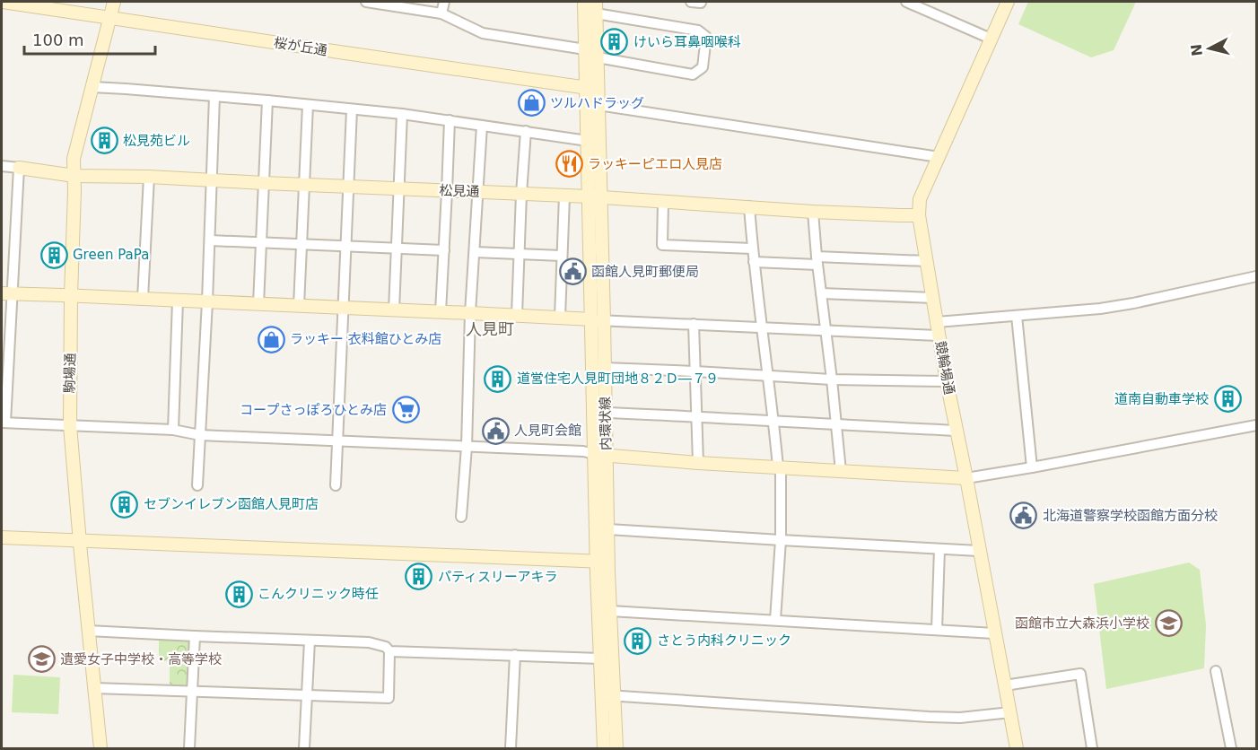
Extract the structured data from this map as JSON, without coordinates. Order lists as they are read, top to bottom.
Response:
{
  "streets": {
    "street": [
      "桜が丘通",
      "松見通",
      "競輪場通",
      "駒場通",
      "内環状線"
    ]
  },
  "crossings": [
    ["桜が丘通", "駒場通"],
    ["桜が丘通", "内環状線"],
    ["松見通", "競輪場通"],
    ["松見通", "駒場通"],
    ["松見通", "内環状線"]
  ],
  "districts": ["人見町"],
  "places": {
    "building": [
      "けいら耳鼻咽喉科",
      "松見苑ビル",
      "Green PaPa",
      "道営住宅人見町団地８２Ｄ―７９",
      "道南自動車学校",
      "セブンイレブン函館人見町店",
      "パティスリーアキラ",
      "こんクリニック時任",
      "さとう内科クリニック"
    ],
    "shop": ["ツルハドラッグ", "ラッキー 衣料館ひとみ店"],
    "restaurant": ["ラッキーピエロ人見店"],
    "public building": ["函館人見町郵便局", "人見町会館", "北海道警察学校函館方面分校"],
    "supermarket": ["コープさっぽろひとみ店"],
    "school or university": ["函館市立大森浜小学校", "遺愛女子中学校・高等学校"]
  },
  "scale_bar": "100 m",
  "north": "left"
}
